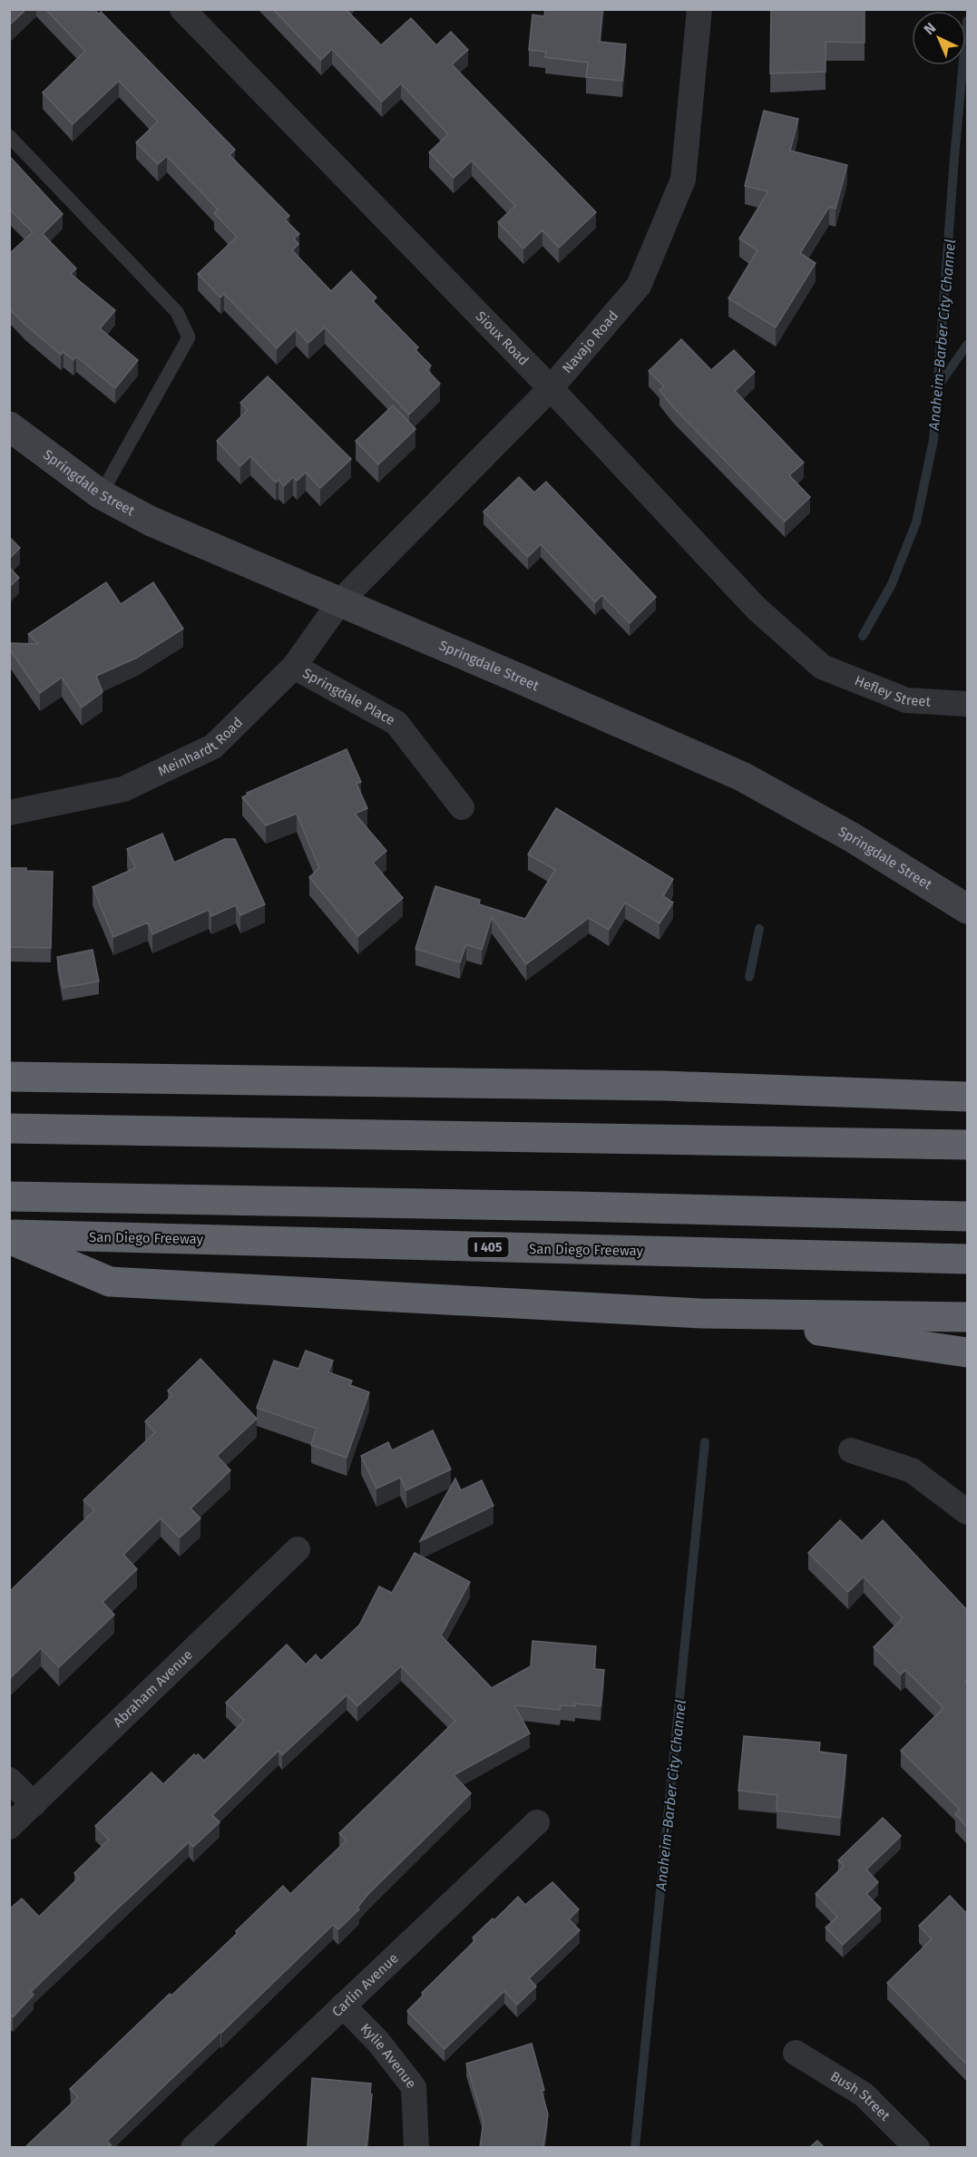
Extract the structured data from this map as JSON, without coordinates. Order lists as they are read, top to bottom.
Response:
{
  "streets": {
    "highway": ["San Diego Freeway", "I 405"],
    "main road": ["Springdale Street"],
    "street": [
      "Sioux Road",
      "Navajo Road",
      "Hefley Street",
      "Springdale Place",
      "Meinhardt Road",
      "Abraham Avenue",
      "Carlin Avenue",
      "Kylie Avenue",
      "Bush Street"
    ]
  },
  "crossings": [
    ["Sioux Road", "Navajo Road"],
    ["Sioux Road", "Hefley Street"],
    ["Navajo Road", "Springdale Street"],
    ["Navajo Road", "Meinhardt Road"],
    ["Springdale Street", "Meinhardt Road"],
    ["Springdale Place", "Meinhardt Road"],
    ["Carlin Avenue", "Kylie Avenue"]
  ],
  "water": ["Anaheim-Barber City Channel"],
  "north": "top left"
}
